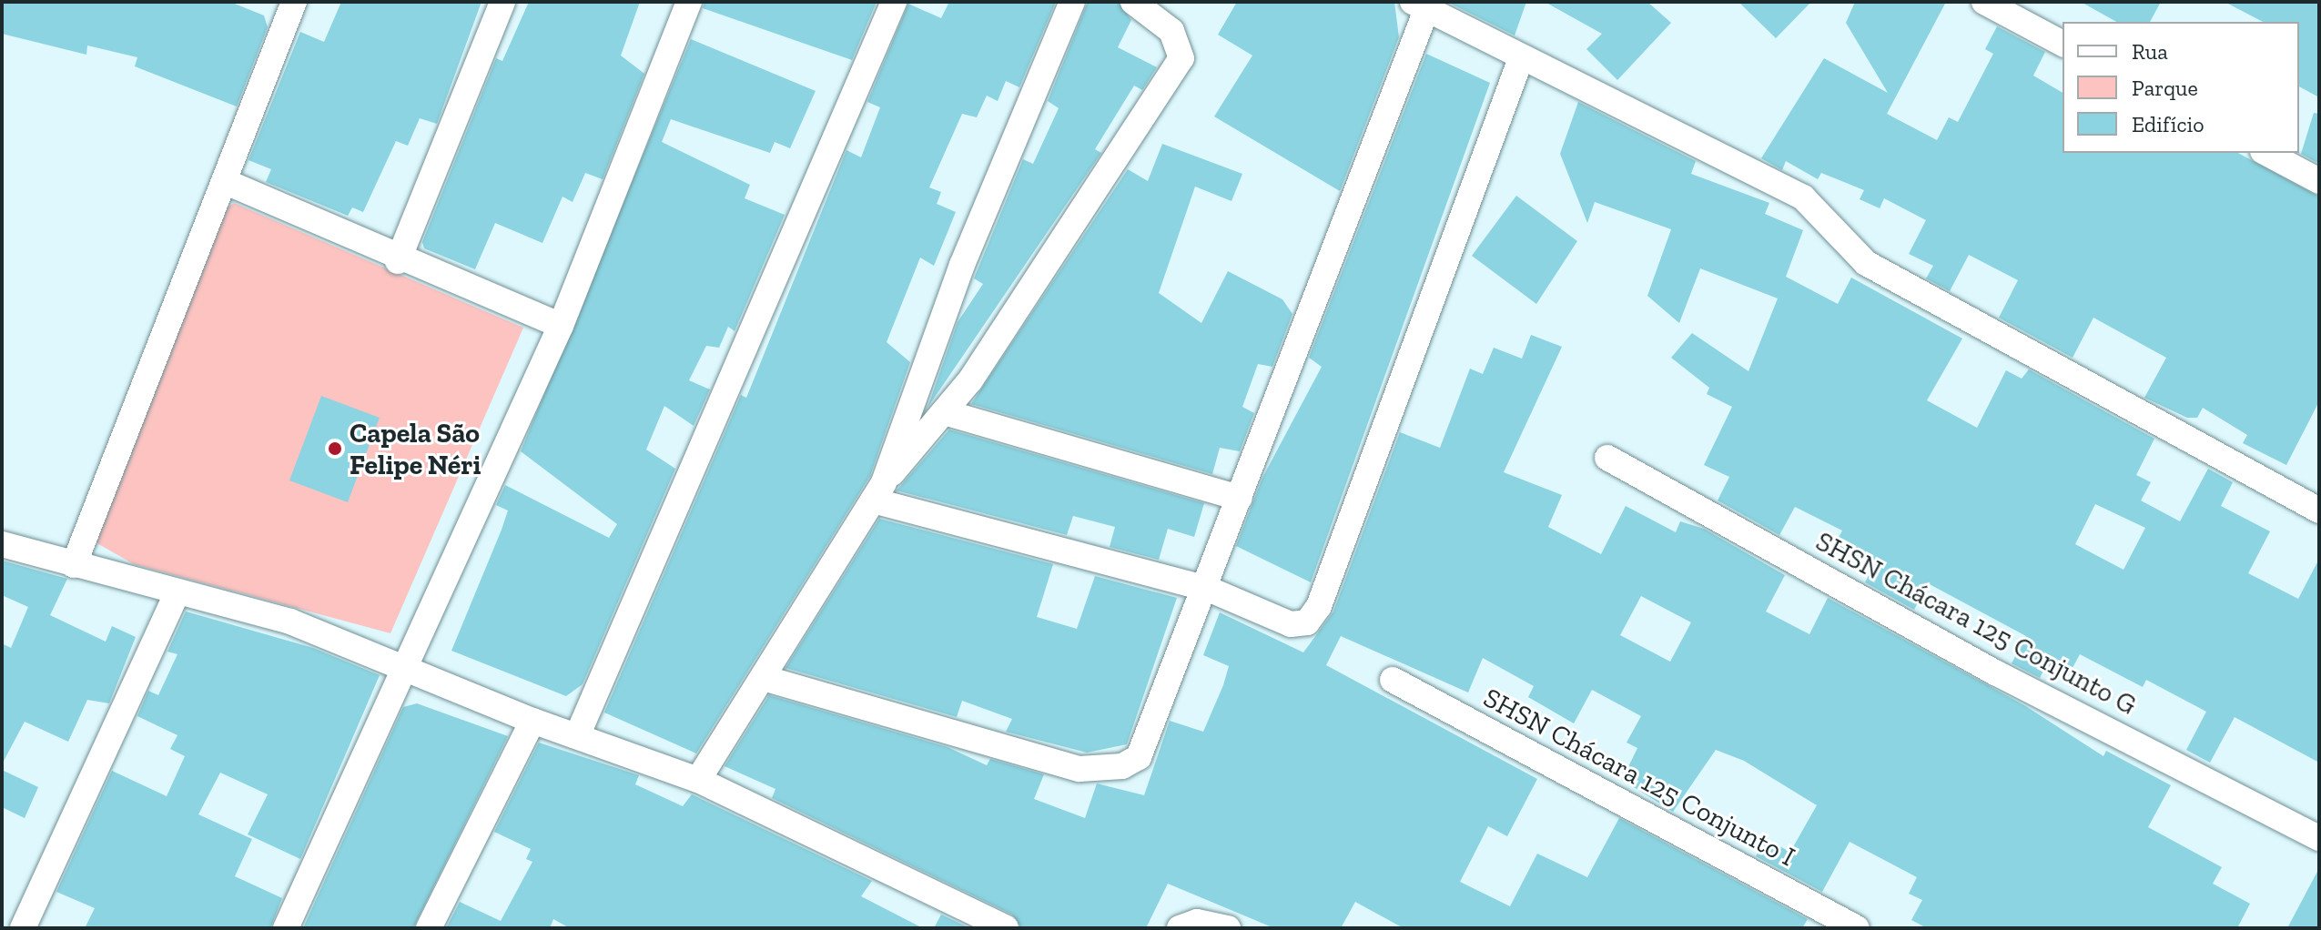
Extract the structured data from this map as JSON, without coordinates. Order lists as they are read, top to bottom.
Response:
{
  "streets": {
    "street": ["SHSN Chácara 125 Conjunto G", "SHSN Chácara 125 Conjunto I"]
  },
  "places": ["Capela São Felipe Néri"],
  "legend": ["Rua", "Parque", "Edifício"]
}
